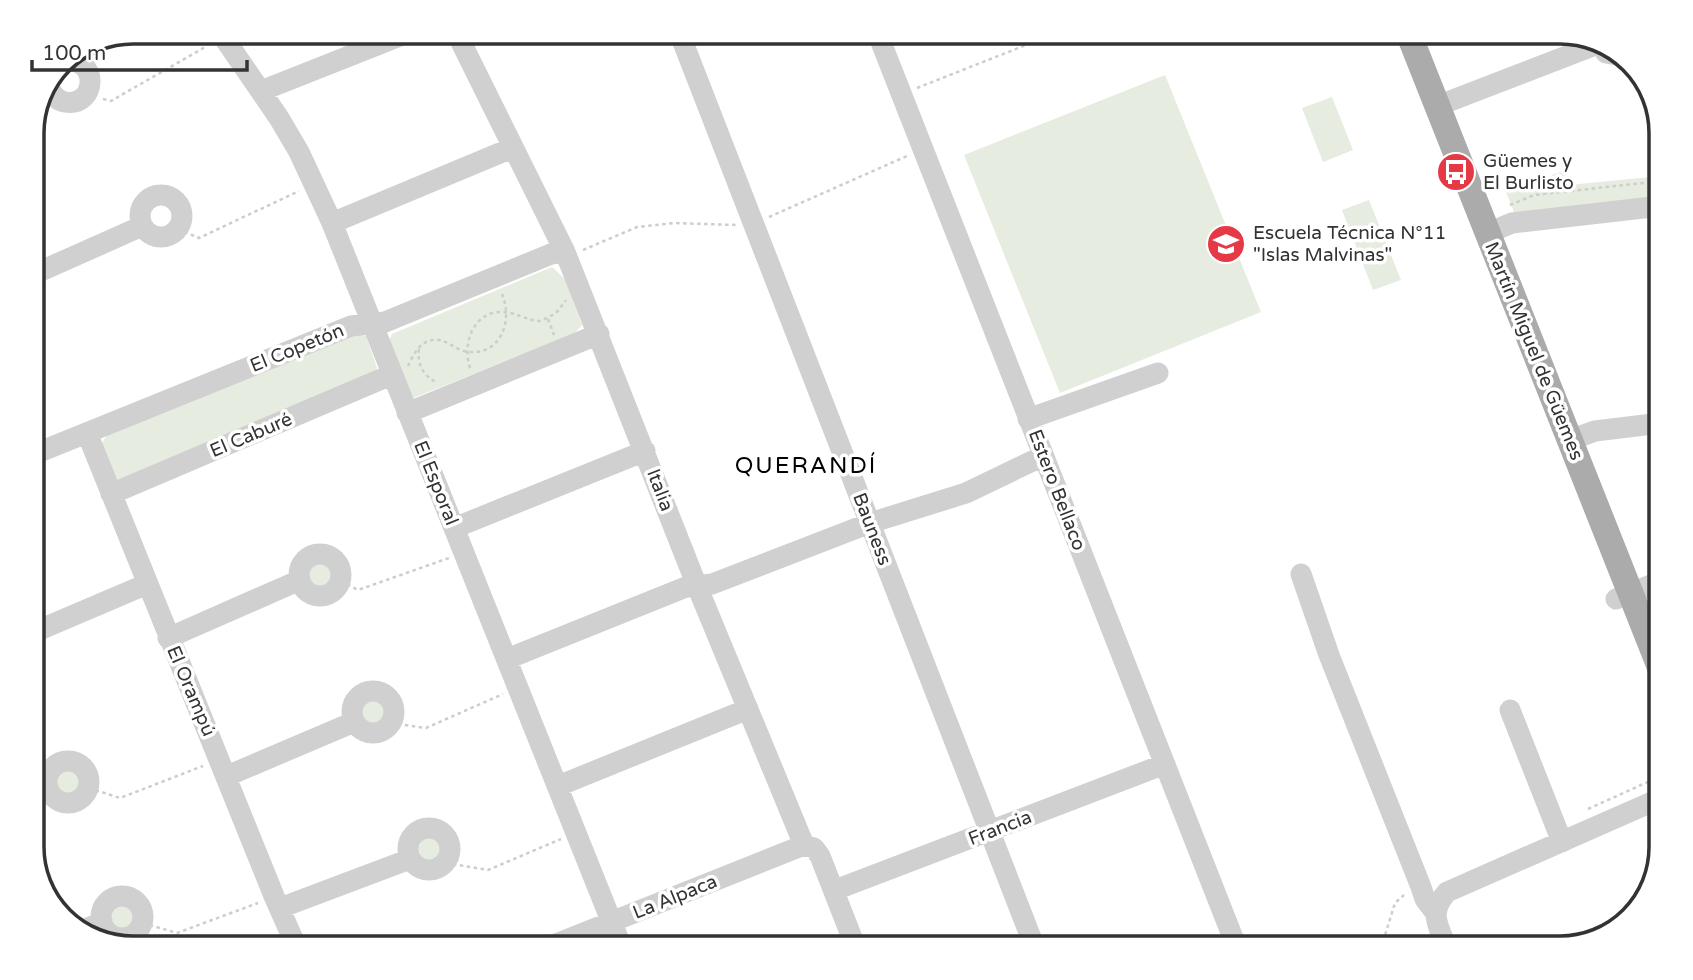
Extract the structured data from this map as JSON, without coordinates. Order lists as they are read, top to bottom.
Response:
{
  "streets": {
    "main road": ["Martín Miguel de Güemes"],
    "street": [
      "El Copetón",
      "El Caburé",
      "El Esporal",
      "Italia",
      "Estero Bellaco",
      "Bauness",
      "El Orampú",
      "Francia",
      "La Alpaca"
    ]
  },
  "crossings": [
    ["El Copetón", "El Esporal"],
    ["El Copetón", "Italia"],
    ["El Copetón", "El Orampú"],
    ["El Caburé", "El Esporal"],
    ["El Caburé", "El Orampú"],
    ["El Esporal", "La Alpaca"],
    ["Italia", "Francia"],
    ["Italia", "La Alpaca"],
    ["Estero Bellaco", "Francia"],
    ["Bauness", "Francia"]
  ],
  "districts": ["QUERANDÍ"],
  "places": {
    "bus stop": ["Güemes y El Burlisto"],
    "school or university": ["Escuela Técnica N°11 \"Islas Malvinas\""]
  },
  "scale_bar": "100 m"
}
